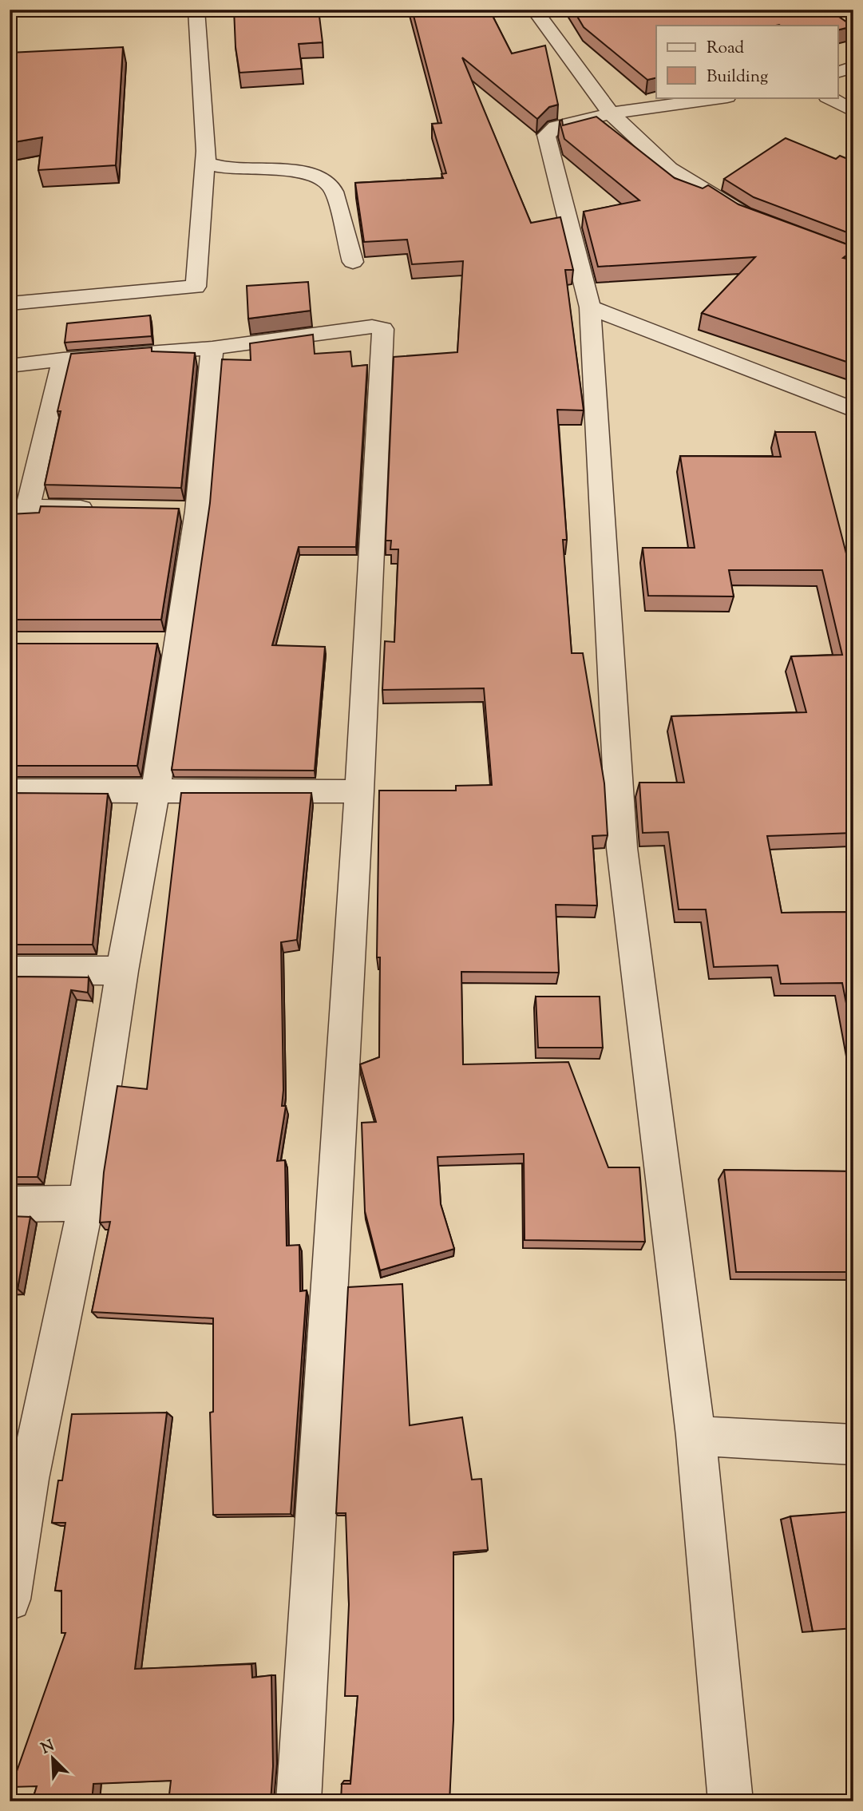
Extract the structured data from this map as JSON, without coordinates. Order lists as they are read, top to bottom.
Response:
{
  "legend": ["Road", "Building"],
  "north": "top left"
}
